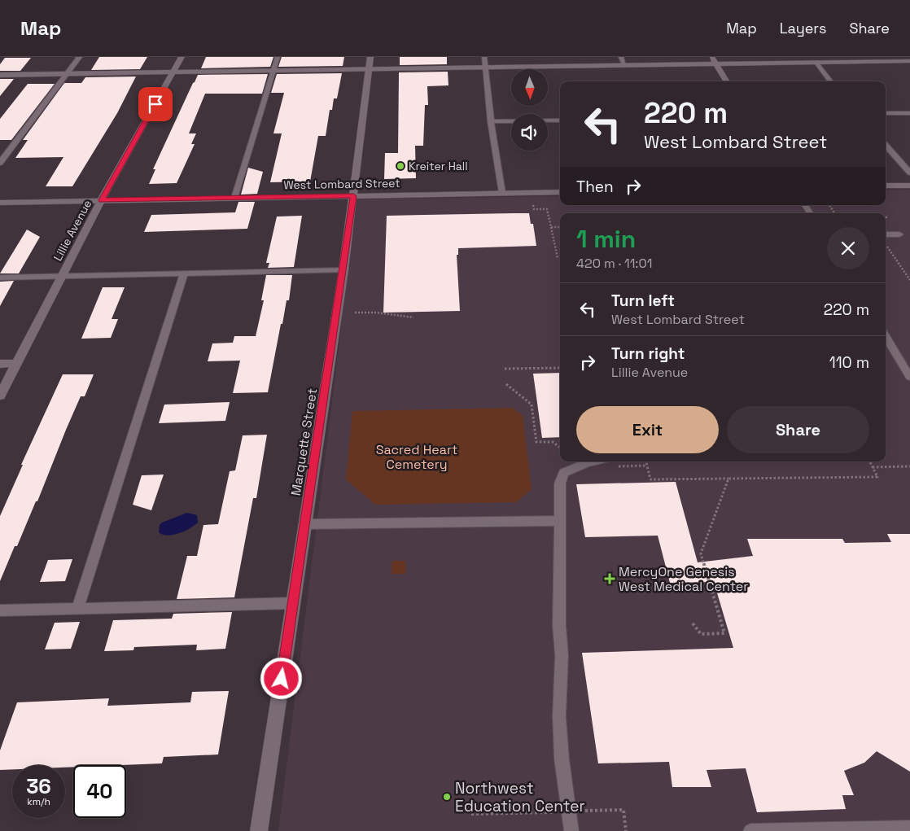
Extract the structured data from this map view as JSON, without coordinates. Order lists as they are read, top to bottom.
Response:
{
  "streets": {
    "street": ["West Lombard Street", "Lillie Avenue", "Marquette Street"]
  },
  "crossings": [
    ["West Lombard Street", "Lillie Avenue"],
    ["West Lombard Street", "Marquette Street"]
  ],
  "parks": ["Sacred Heart Cemetery"],
  "places": {
    "other": ["Kreiter Hall", "Northwest Education Center"],
    "health": ["MercyOne Genesis West Medical Center"]
  },
  "north": "bottom",
  "page": {
    "header": "Map",
    "nav": ["Map", "Layers", "Share"],
    "turn": ["220 m", "West Lombard Street"],
    "then": "Then",
    "heading": ["1 min", "420 m · 11:01"],
    "list": [
      {
        "name": "Turn left",
        "note": "West Lombard Street",
        "value": "220 m"
      },
      {
        "name": "Turn right",
        "note": "Lillie Avenue",
        "value": "110 m"
      }
    ],
    "buttons": ["Exit", "Share"],
    "speed": "36 km/h",
    "limit": "40"
  }
}
